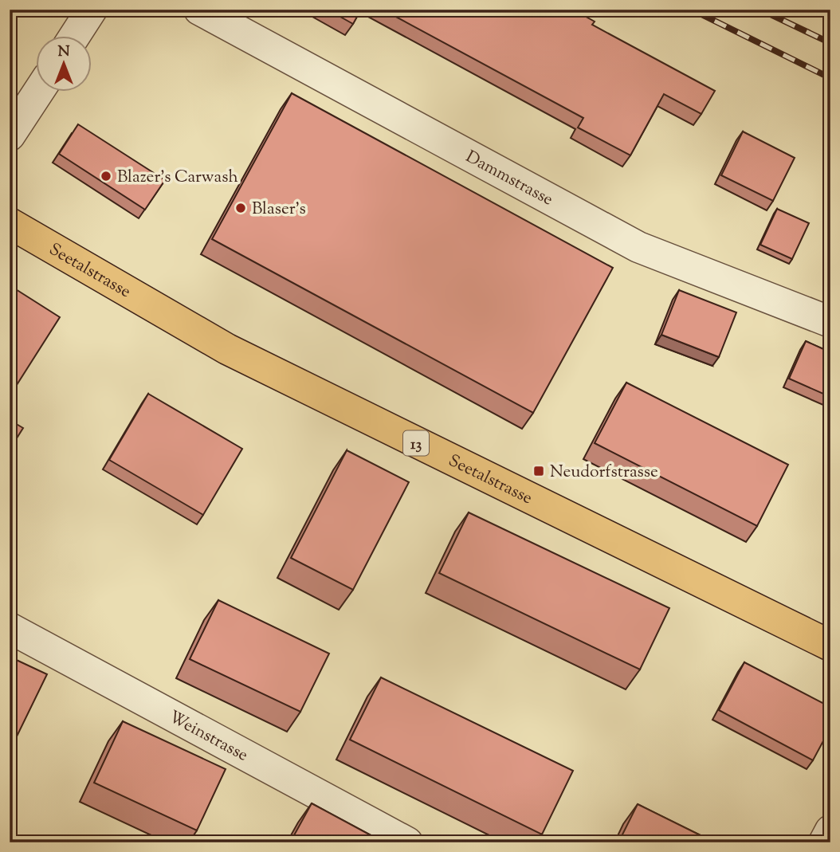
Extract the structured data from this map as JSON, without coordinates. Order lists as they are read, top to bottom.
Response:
{
  "streets": {
    "main road": ["Seetalstrasse", "13"],
    "street": ["Dammstrasse", "Weinstrasse"]
  },
  "places": {
    "other": ["Blazer's Carwash", "Blaser's"],
    "transit": ["Neudorfstrasse"]
  },
  "north": "top"
}
